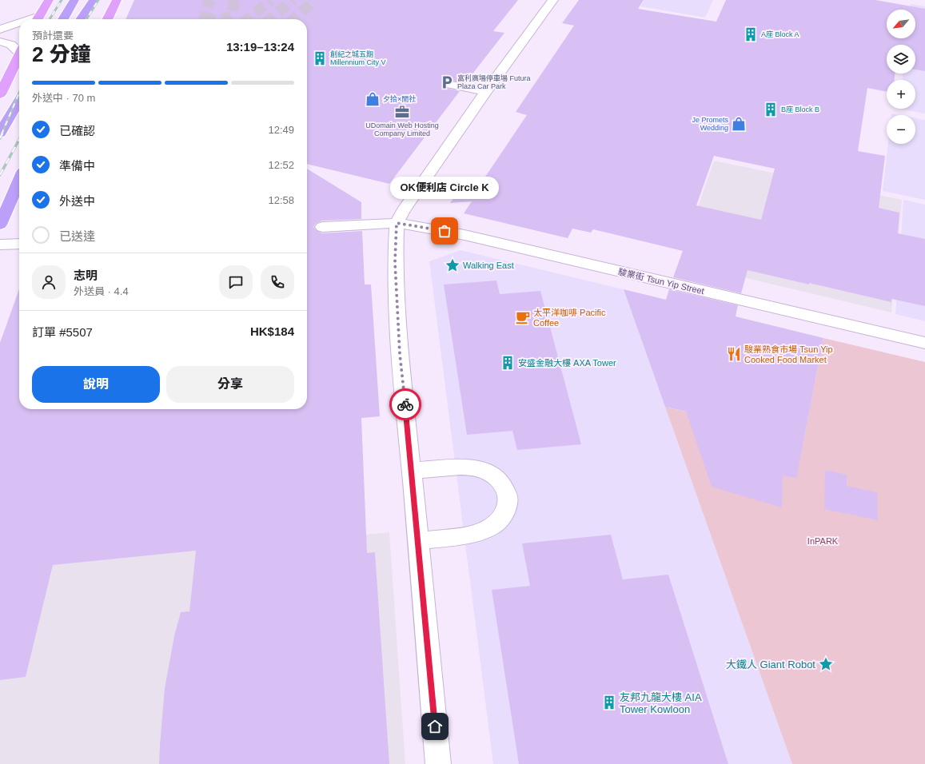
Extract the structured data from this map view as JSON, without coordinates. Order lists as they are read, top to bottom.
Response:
{
  "streets": {
    "street": ["駿業街 Tsun Yip Street"]
  },
  "parks": ["InPARK"],
  "places": {
    "building": [
      "A座 Block A",
      "創紀之城五期 Millennium City V",
      "B座 Block B",
      "安盛金融大樓 AXA Tower",
      "友邦九龍大樓 AIA Tower Kowloon"
    ],
    "parking": ["富利廣場停車場 Futura Plaza Car Park"],
    "shop": ["夕拾×閒社", "Je Promets Wedding"],
    "office": ["UDomain Web Hosting Company Limited"],
    "other": ["OK便利店 Circle K"],
    "place": ["Walking East", "大鐵人 Giant Robot"],
    "cafe": ["太平洋咖啡 Pacific Coffee"],
    "restaurant": ["駿業熟食市場 Tsun Yip Cooked Food Market"]
  },
  "north": "bottom left",
  "page": {
    "map_buttons": ["+", "−"],
    "heading": ["2 分鐘", "預計還要", "13:19–13:24"],
    "panel": [
      "志明",
      "外送員 · 4.4",
      "訂單 #5507",
      "HK$184"
    ],
    "bar": "外送中 · 70 m",
    "list": [
      ["已確認", "12:49"],
      ["準備中", "12:52"],
      ["外送中", "12:58"],
      "已送達"
    ],
    "bubble": "OK便利店 Circle K",
    "buttons": ["說明", "分享"]
  }
}
